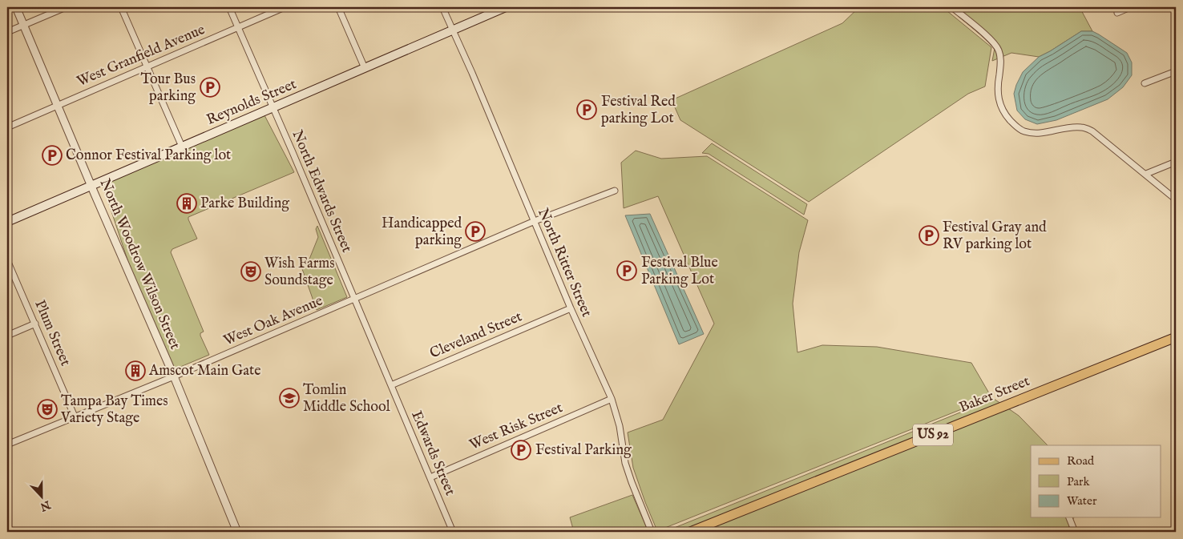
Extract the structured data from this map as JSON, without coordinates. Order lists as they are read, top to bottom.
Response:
{
  "streets": {
    "main road": ["Reynolds Street", "Baker Street", "US 92"],
    "street": [
      "West Granfield Avenue",
      "North Edwards Street",
      "North Ritter Street",
      "North Woodrow Wilson Street",
      "West Oak Avenue",
      "Plum Street",
      "Cleveland Street",
      "West Risk Street",
      "Edwards Street"
    ]
  },
  "crossings": [
    ["West Granfield Avenue", "North Edwards Street"],
    ["West Granfield Avenue", "North Woodrow Wilson Street"],
    ["Reynolds Street", "North Edwards Street"],
    ["Reynolds Street", "North Ritter Street"],
    ["Reynolds Street", "North Woodrow Wilson Street"],
    ["North Edwards Street", "West Oak Avenue"],
    ["North Edwards Street", "Cleveland Street"],
    ["North Edwards Street", "Edwards Street"],
    ["North Ritter Street", "West Oak Avenue"],
    ["North Ritter Street", "Cleveland Street"],
    ["North Ritter Street", "West Risk Street"],
    ["North Woodrow Wilson Street", "West Oak Avenue"],
    ["West Oak Avenue", "Plum Street"],
    ["Cleveland Street", "Edwards Street"],
    ["West Risk Street", "Edwards Street"]
  ],
  "places": {
    "parking": [
      "Tour Bus parking",
      "Festival Red parking Lot",
      "Connor Festival Parking lot",
      "Handicapped parking",
      "Festival Gray and RV parking lot",
      "Festival Blue Parking Lot",
      "Festival Parking"
    ],
    "building": ["Parke Building", "Amscot Main Gate"],
    "theatre": ["Wish Farms Soundstage", "Tampa Bay Times Variety Stage"],
    "school or university": ["Tomlin Middle School"]
  },
  "legend": ["Road", "Park", "Water"],
  "north": "bottom"
}
